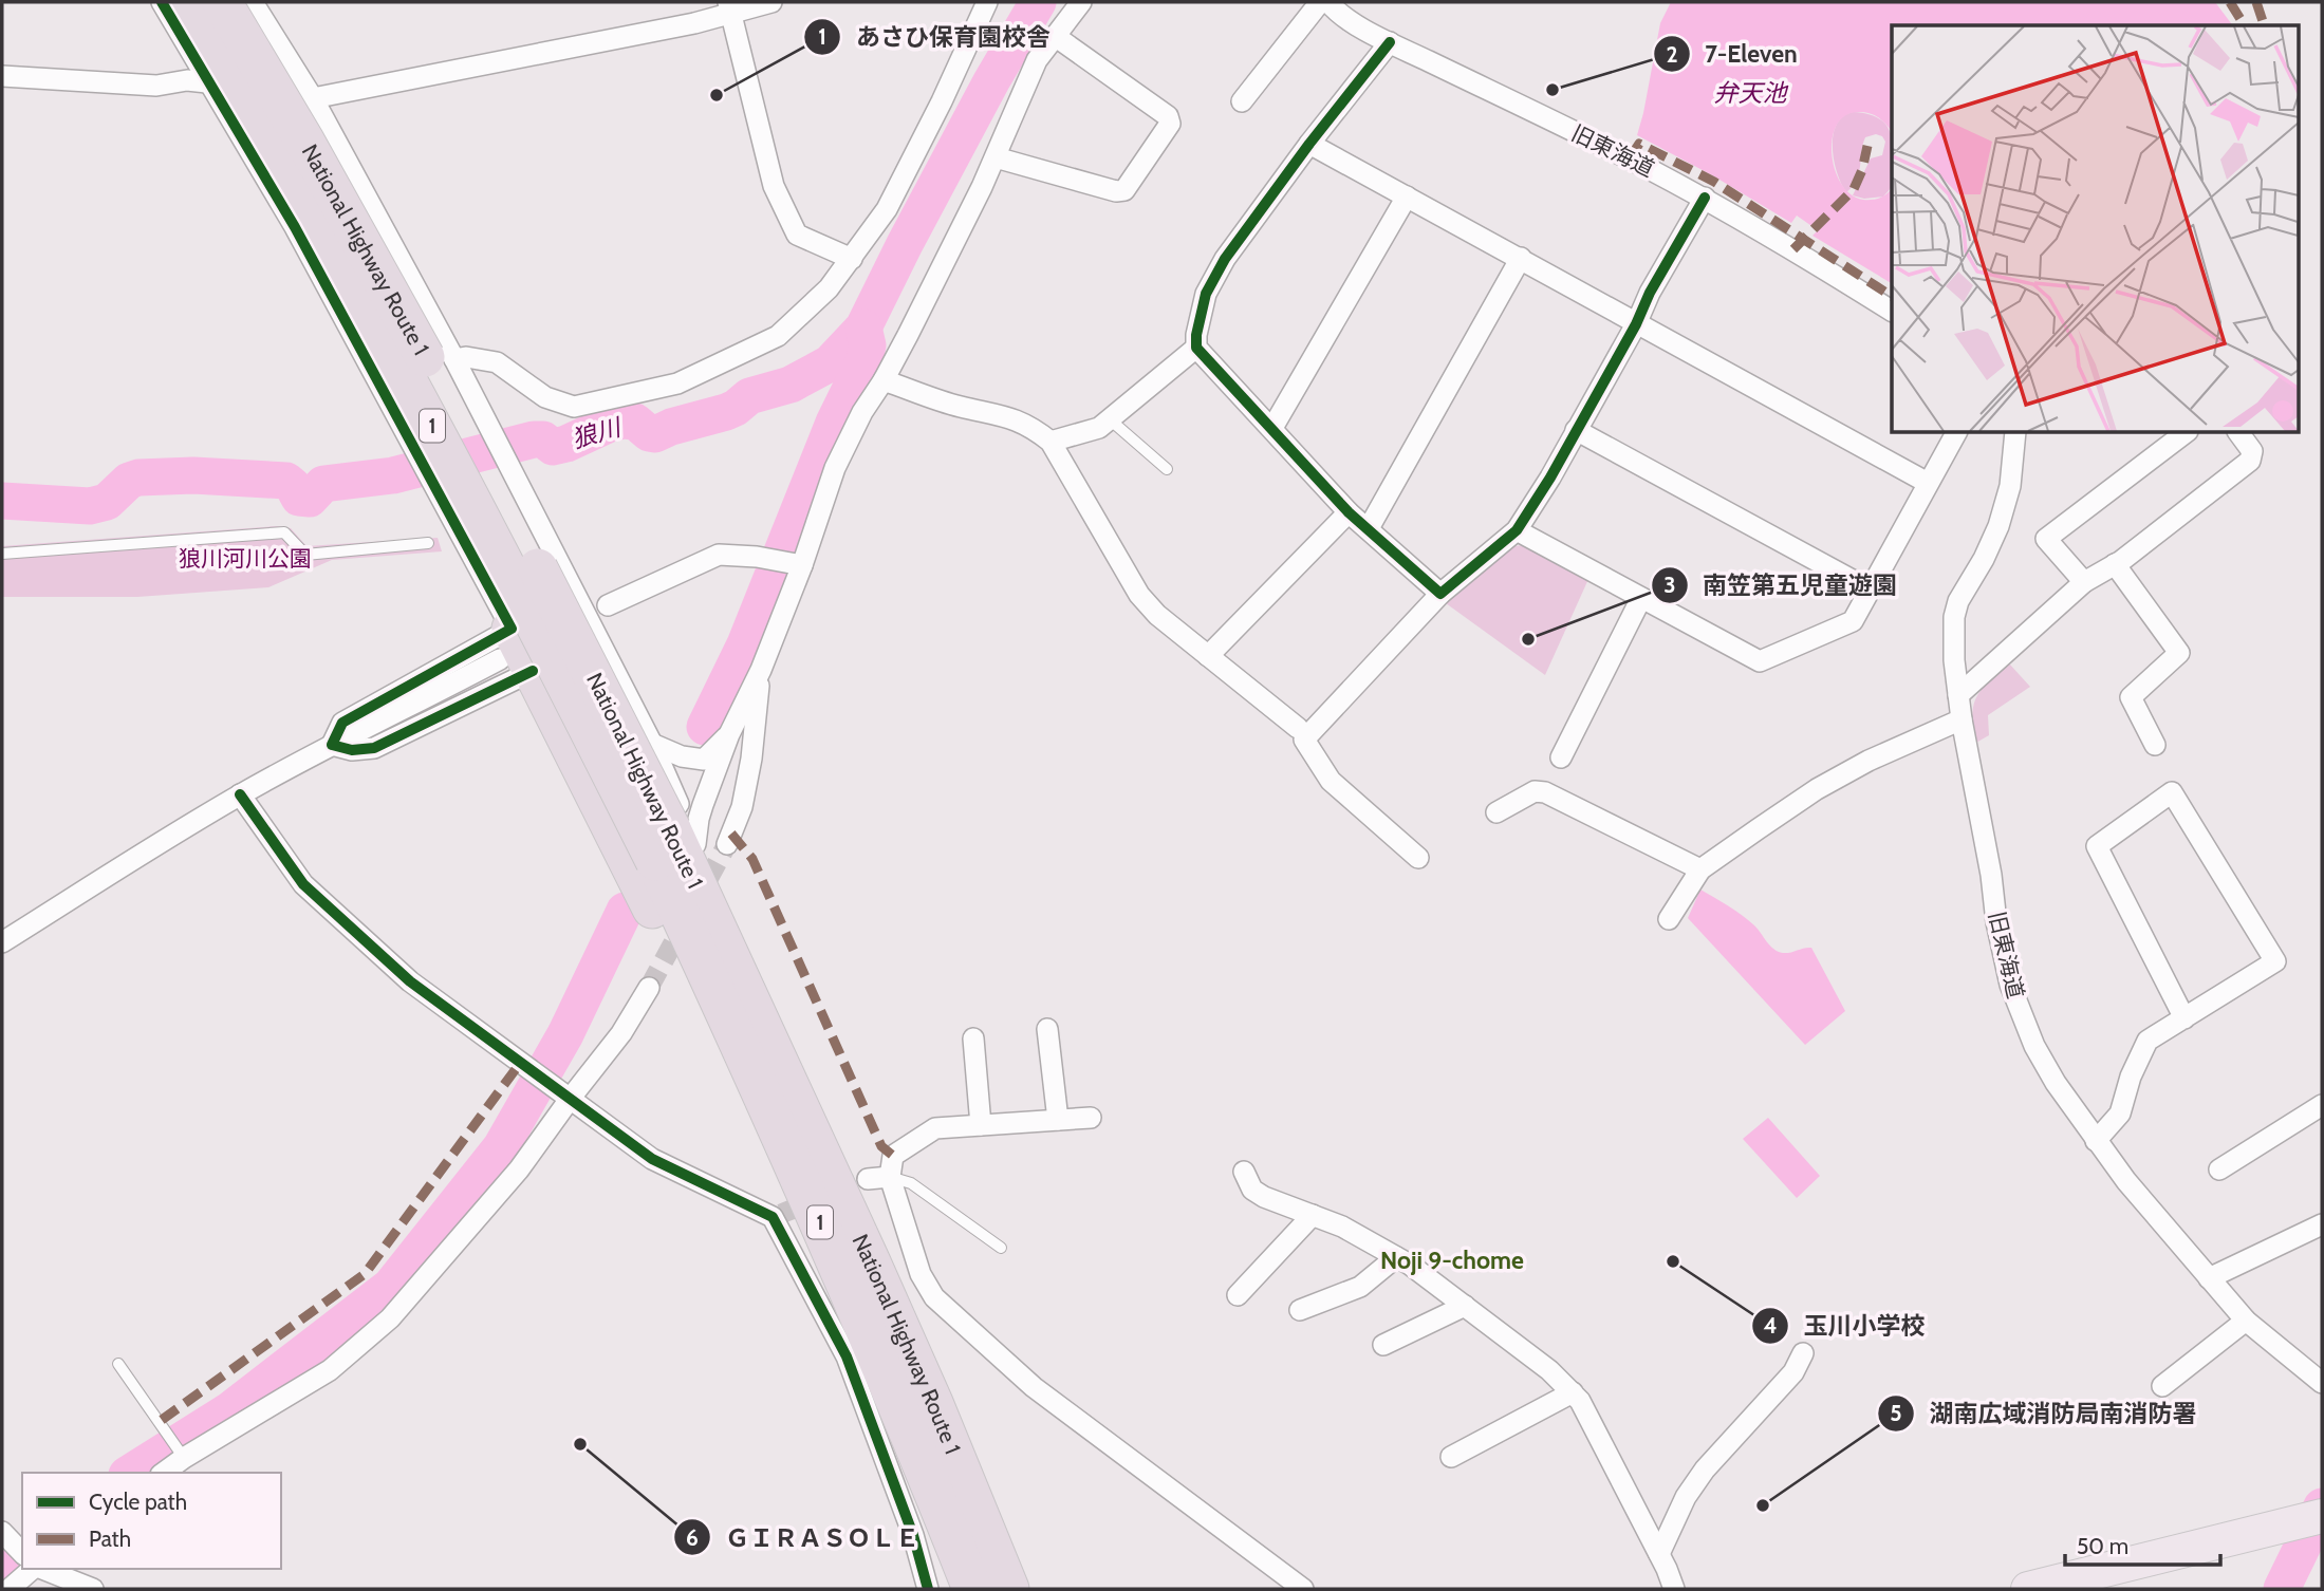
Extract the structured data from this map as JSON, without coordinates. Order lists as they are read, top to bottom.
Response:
{
  "streets": {
    "highway": ["National Highway Route 1", "1"],
    "street": ["旧東海道"]
  },
  "districts": ["Noji 9-chome"],
  "water": ["弁天池", "狼川"],
  "parks": ["狼川河川公園"],
  "places": [
    "7-Eleven",
    "あさひ保育園校舎",
    "南笠第五児童遊園",
    "玉川小学校",
    "ＧＩＲＡＳＯＬＥ",
    "湖南広域消防局南消防署"
  ],
  "legend": ["Cycle path", "Path"],
  "scale_bar": "50 m"
}
